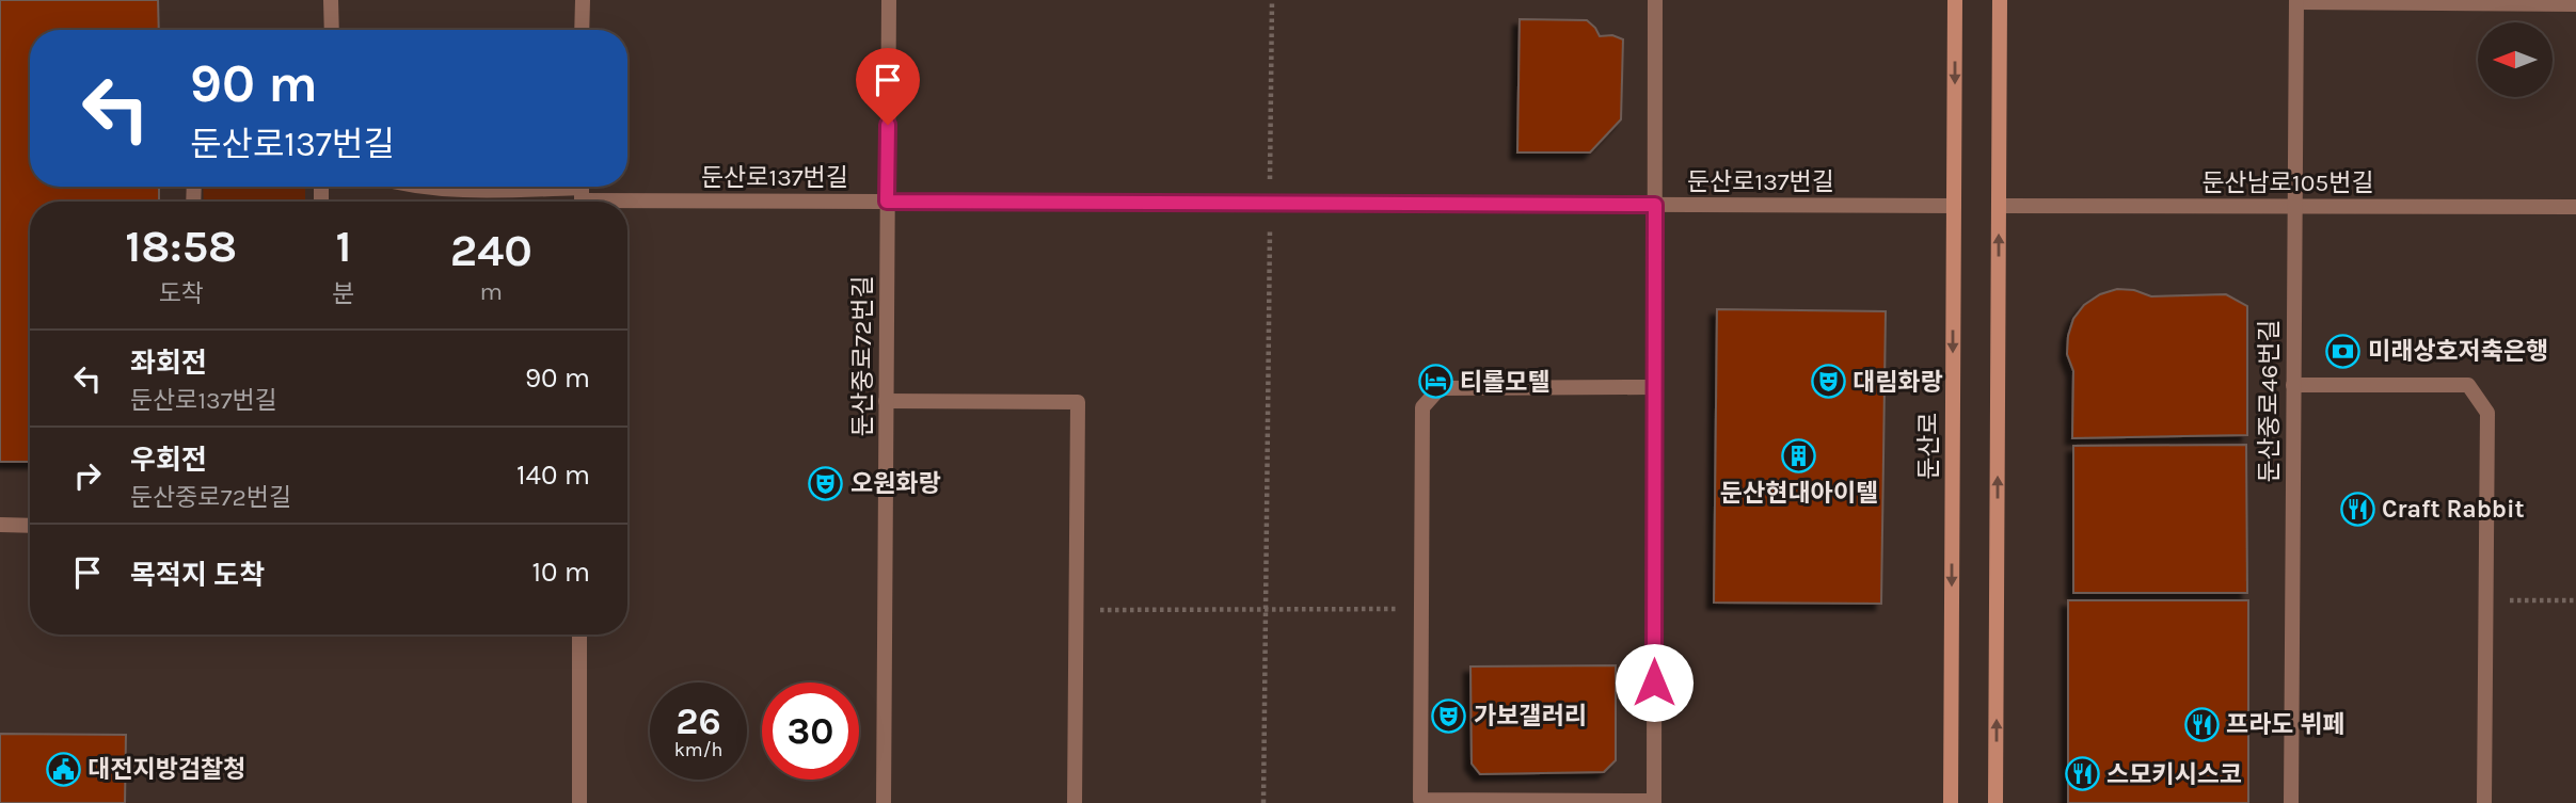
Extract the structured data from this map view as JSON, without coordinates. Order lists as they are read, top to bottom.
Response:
{
  "streets": {
    "main road": ["둔산로"],
    "street": [
      "둔산로137번길",
      "둔산남로105번길",
      "둔산중로72번길",
      "둔산중로46번길"
    ]
  },
  "crossings": [
    ["둔산로137번길", "둔산중로72번길"],
    ["둔산로137번길", "둔산로"],
    ["둔산남로105번길", "둔산중로46번길"]
  ],
  "places": {
    "bank": ["미래상호저축은행"],
    "hotel": ["티롤모텔"],
    "theatre": ["대림화랑", "오원화랑", "가보갤러리"],
    "building": ["둔산현대아이텔"],
    "restaurant": ["Craft Rabbit", "프라도 뷔페", "스모키시스코"],
    "public building": ["대전지방검찰청"]
  },
  "north": "left",
  "page": {
    "turn": ["90 m", "둔산로137번길"],
    "eta": [
      "18:58",
      "도착",
      "1",
      "분",
      "240",
      "m"
    ],
    "list": [
      {
        "name": "좌회전",
        "note": "둔산로137번길",
        "value": "90 m"
      },
      {
        "name": "우회전",
        "note": "둔산중로72번길",
        "value": "140 m"
      },
      {
        "name": "목적지 도착",
        "value": "10 m"
      }
    ],
    "speed": "26 km/h",
    "limit": "30"
  }
}
